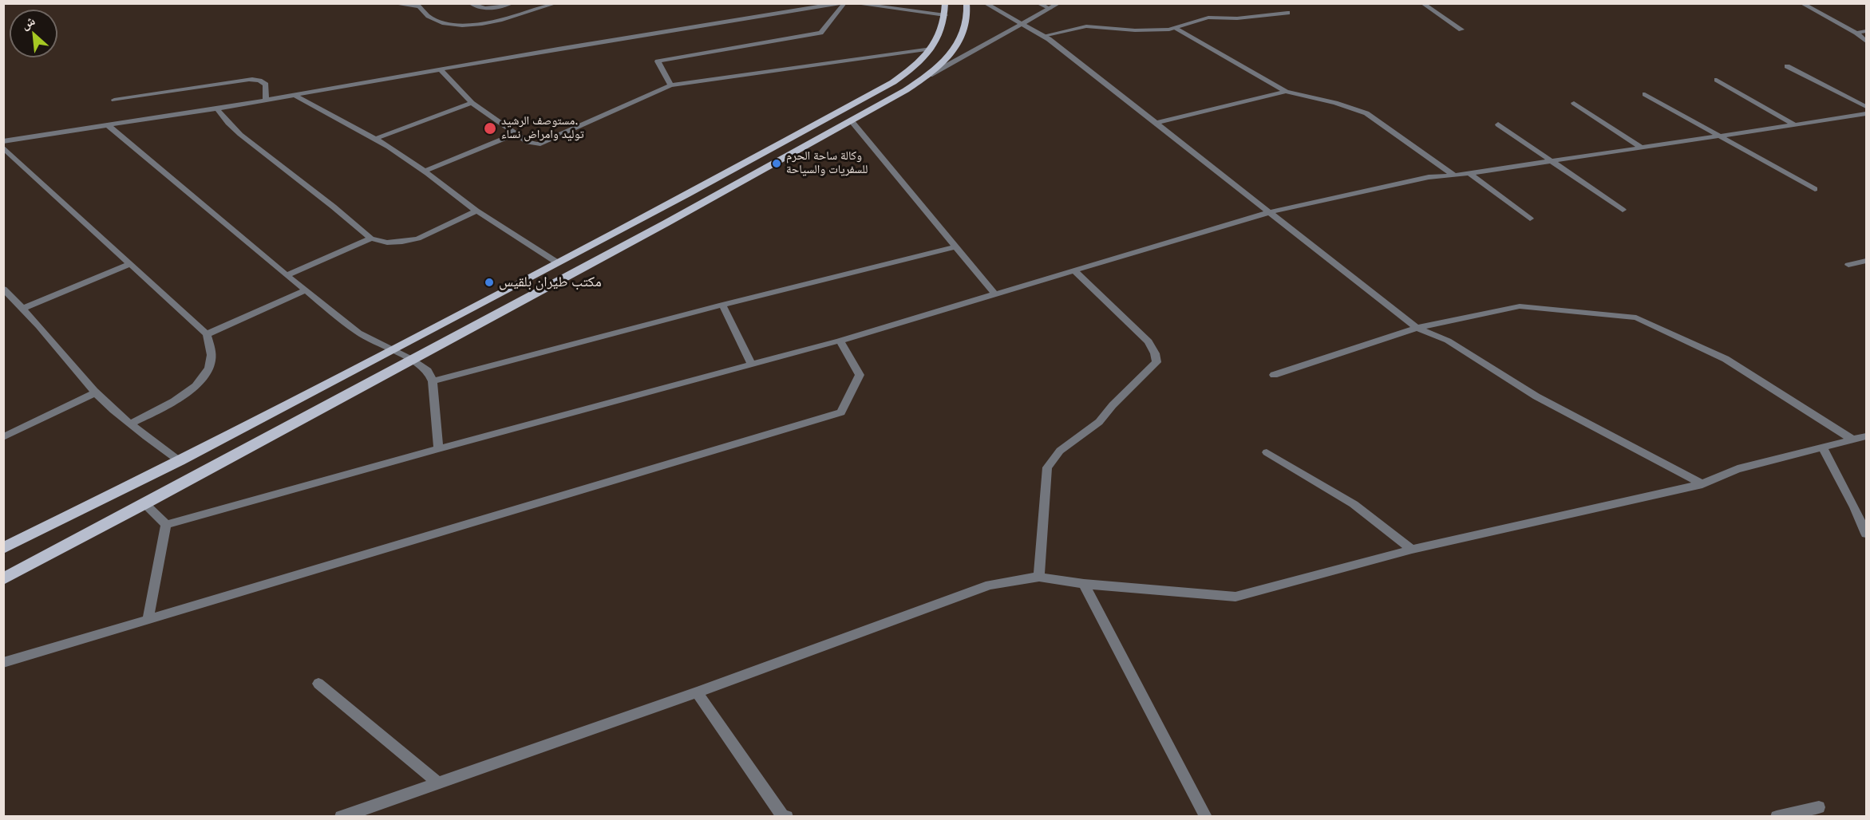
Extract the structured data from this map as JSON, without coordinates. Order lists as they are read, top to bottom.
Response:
{
  "places": ["مستوصف الرشيد. توليد وامراض نساء", "وكالة ساحة الحرم للسفريات والسياحة", "مكتب طيران بلقيس"],
  "north": "top left"
}
